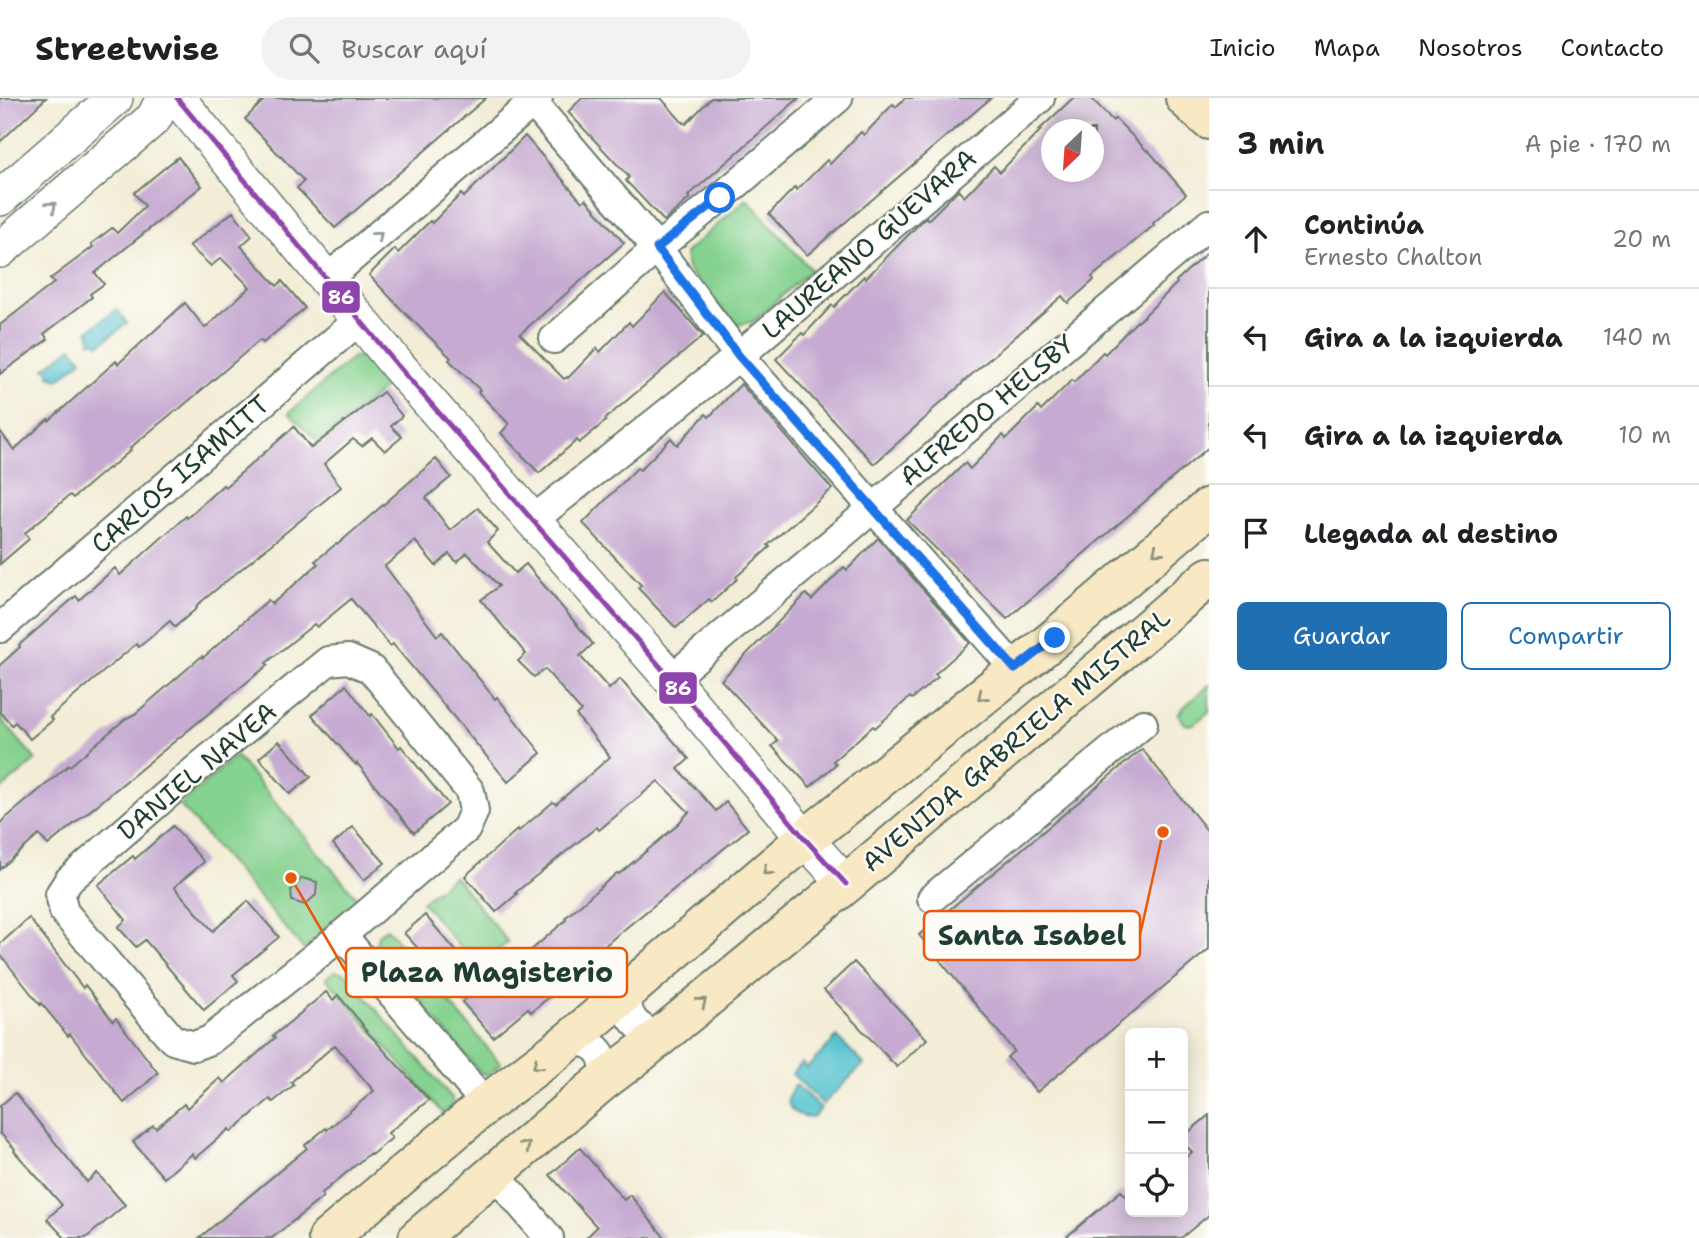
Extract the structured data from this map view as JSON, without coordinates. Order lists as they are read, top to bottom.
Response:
{
  "streets": {
    "main road": ["AVENIDA GABRIELA MISTRAL"],
    "street": [
      "LAUREANO GUEVARA",
      "ALFREDO HELSBY",
      "CARLOS ISAMITT",
      "DANIEL NAVEA"
    ]
  },
  "places": ["Santa Isabel", "Plaza Magisterio"],
  "lines": ["transit line 86"],
  "north": "bottom left",
  "page": {
    "header": "Streetwise",
    "search": "Buscar aquí",
    "nav": [
      "Inicio",
      "Mapa",
      "Nosotros",
      "Contacto"
    ],
    "heading": ["3 min", "A pie · 170 m"],
    "list": [
      ["Continúa", "Ernesto Chalton", "20 m"],
      ["Gira a la izquierda", "140 m"],
      ["Gira a la izquierda", "10 m"],
      "Llegada al destino"
    ],
    "buttons": ["Guardar", "Compartir"],
    "map_buttons": ["+", "−"]
  }
}
